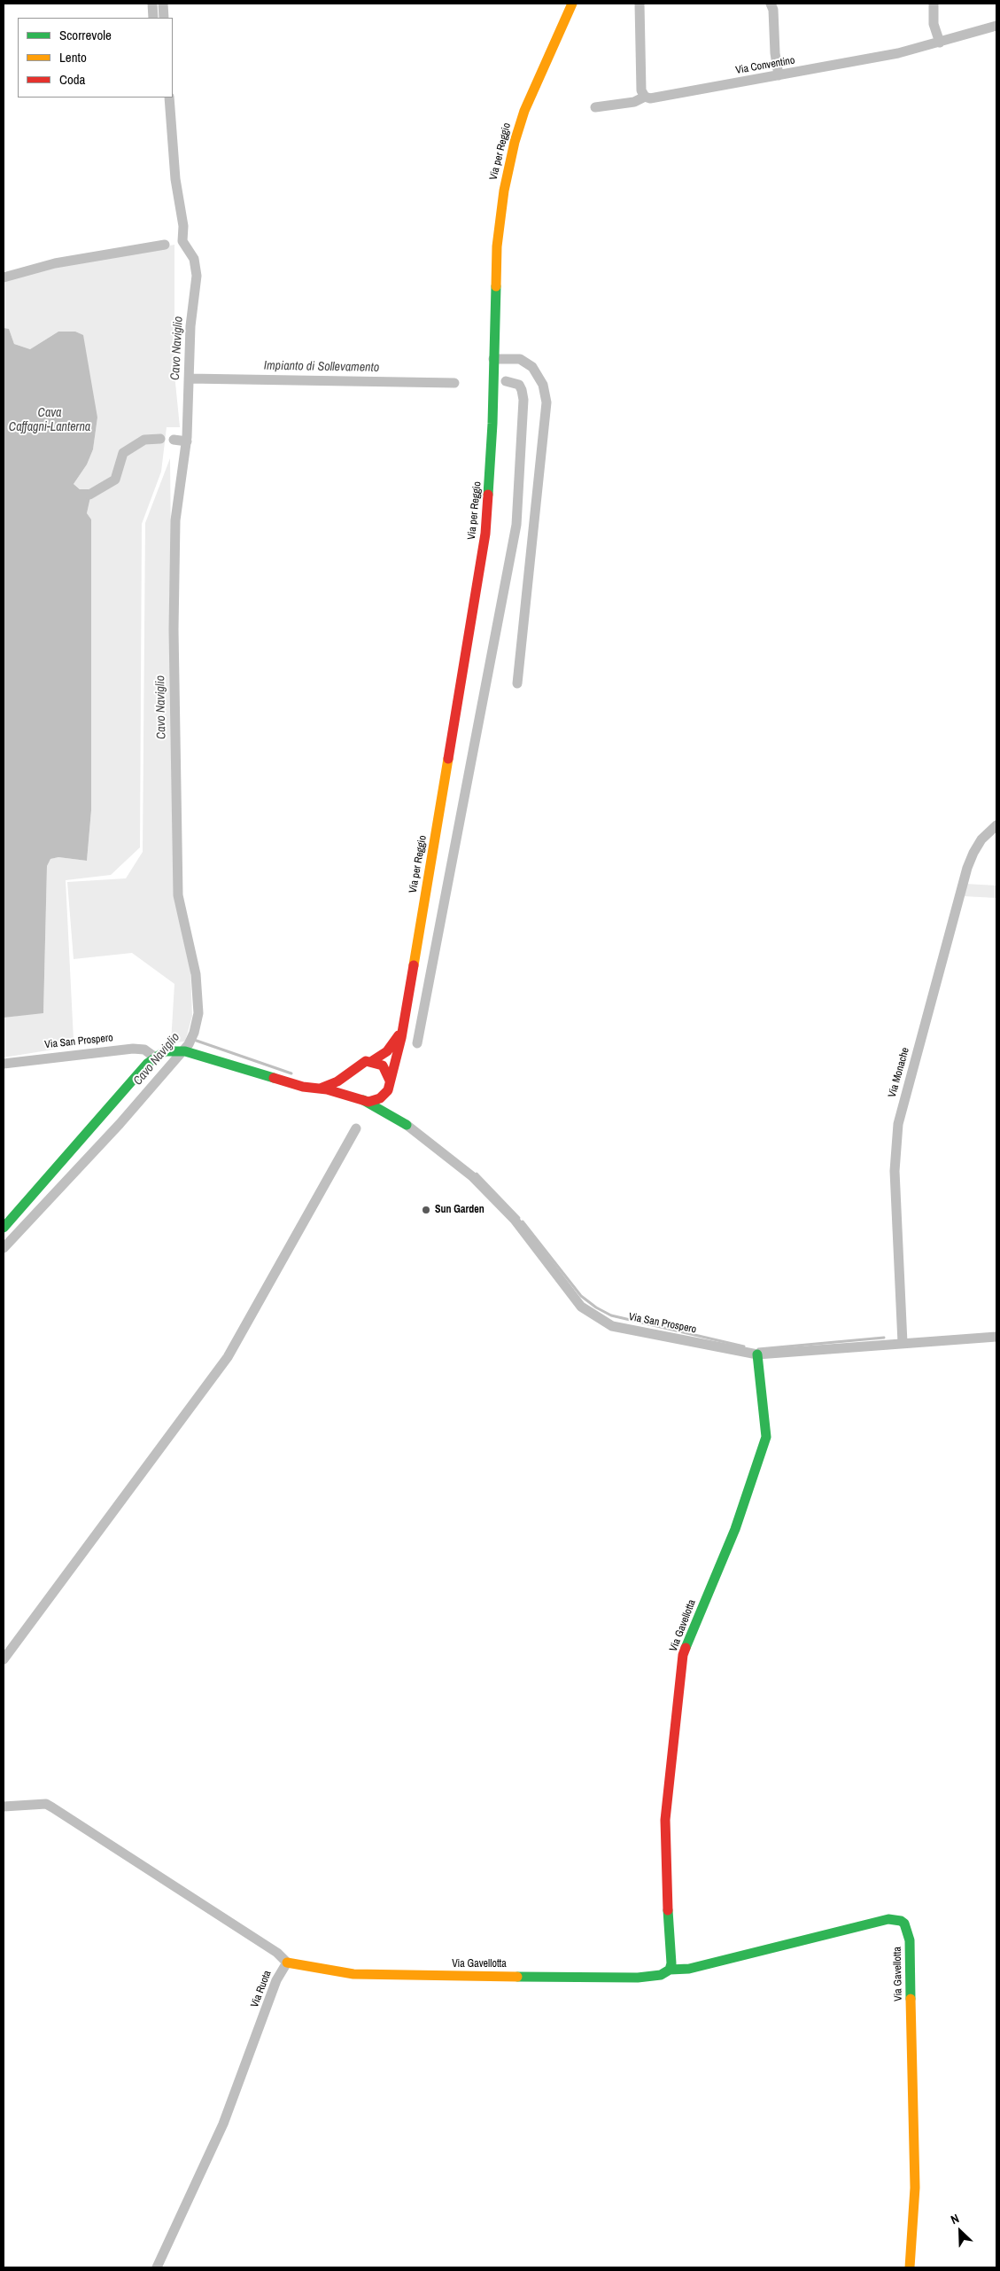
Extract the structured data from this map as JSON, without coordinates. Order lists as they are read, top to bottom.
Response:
{
  "streets": {
    "main road": ["Via per Reggio", "Via San Prospero", "Via Gavellotta"],
    "street": ["Via Conventino", "Via Monache", "Via Ruota"]
  },
  "crossings": [
    ["Via per Reggio", "Via San Prospero"],
    ["Via San Prospero", "Via Monache"],
    ["Via San Prospero", "Via Gavellotta"],
    ["Via Gavellotta", "Via Ruota"]
  ],
  "water": ["Cavo Naviglio", "Impianto di Sollevamento", "Cava Caffagni-Lanterna"],
  "places": ["Sun Garden"],
  "legend": ["Scorrevole", "Lento", "Coda"],
  "north": "top left"
}
